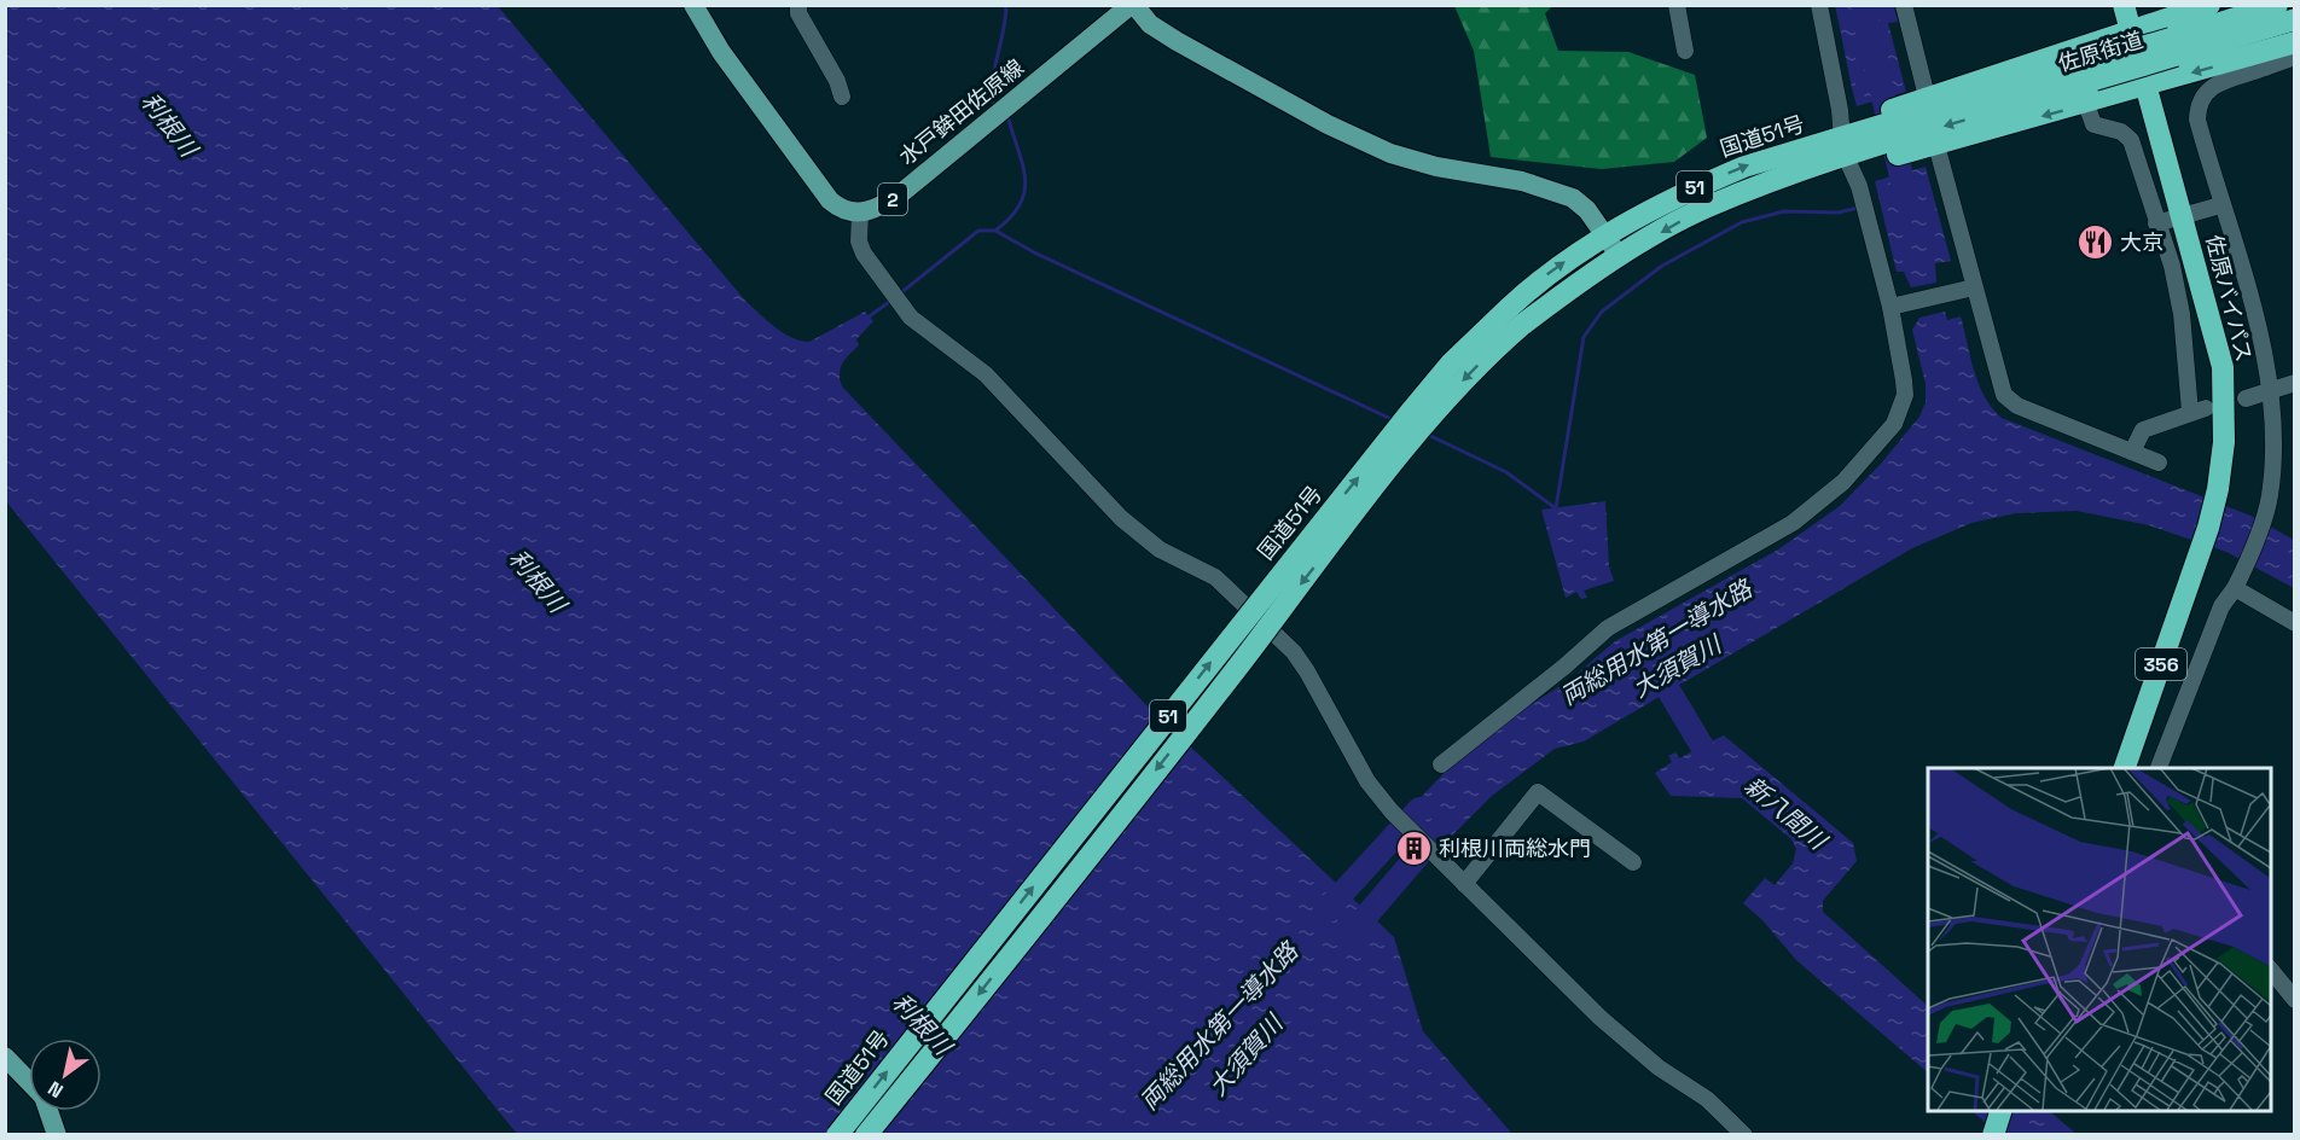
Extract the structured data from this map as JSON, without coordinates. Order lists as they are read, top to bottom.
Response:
{
  "streets": {
    "highway": [
      "佐原街道",
      "国道51号",
      "51",
      "佐原バイパス",
      "356"
    ],
    "main road": ["水戸鉾田佐原線", "2"]
  },
  "crossings": [
    ["水戸鉾田佐原線", "国道51号"],
    ["水戸鉾田佐原線", "2"]
  ],
  "water": [
    "利根川",
    "両総用水第一導水路",
    "大須賀川",
    "新八間川"
  ],
  "places": {
    "restaurant": ["大京"],
    "building": ["利根川両総水門"]
  },
  "north": "bottom left"
}
